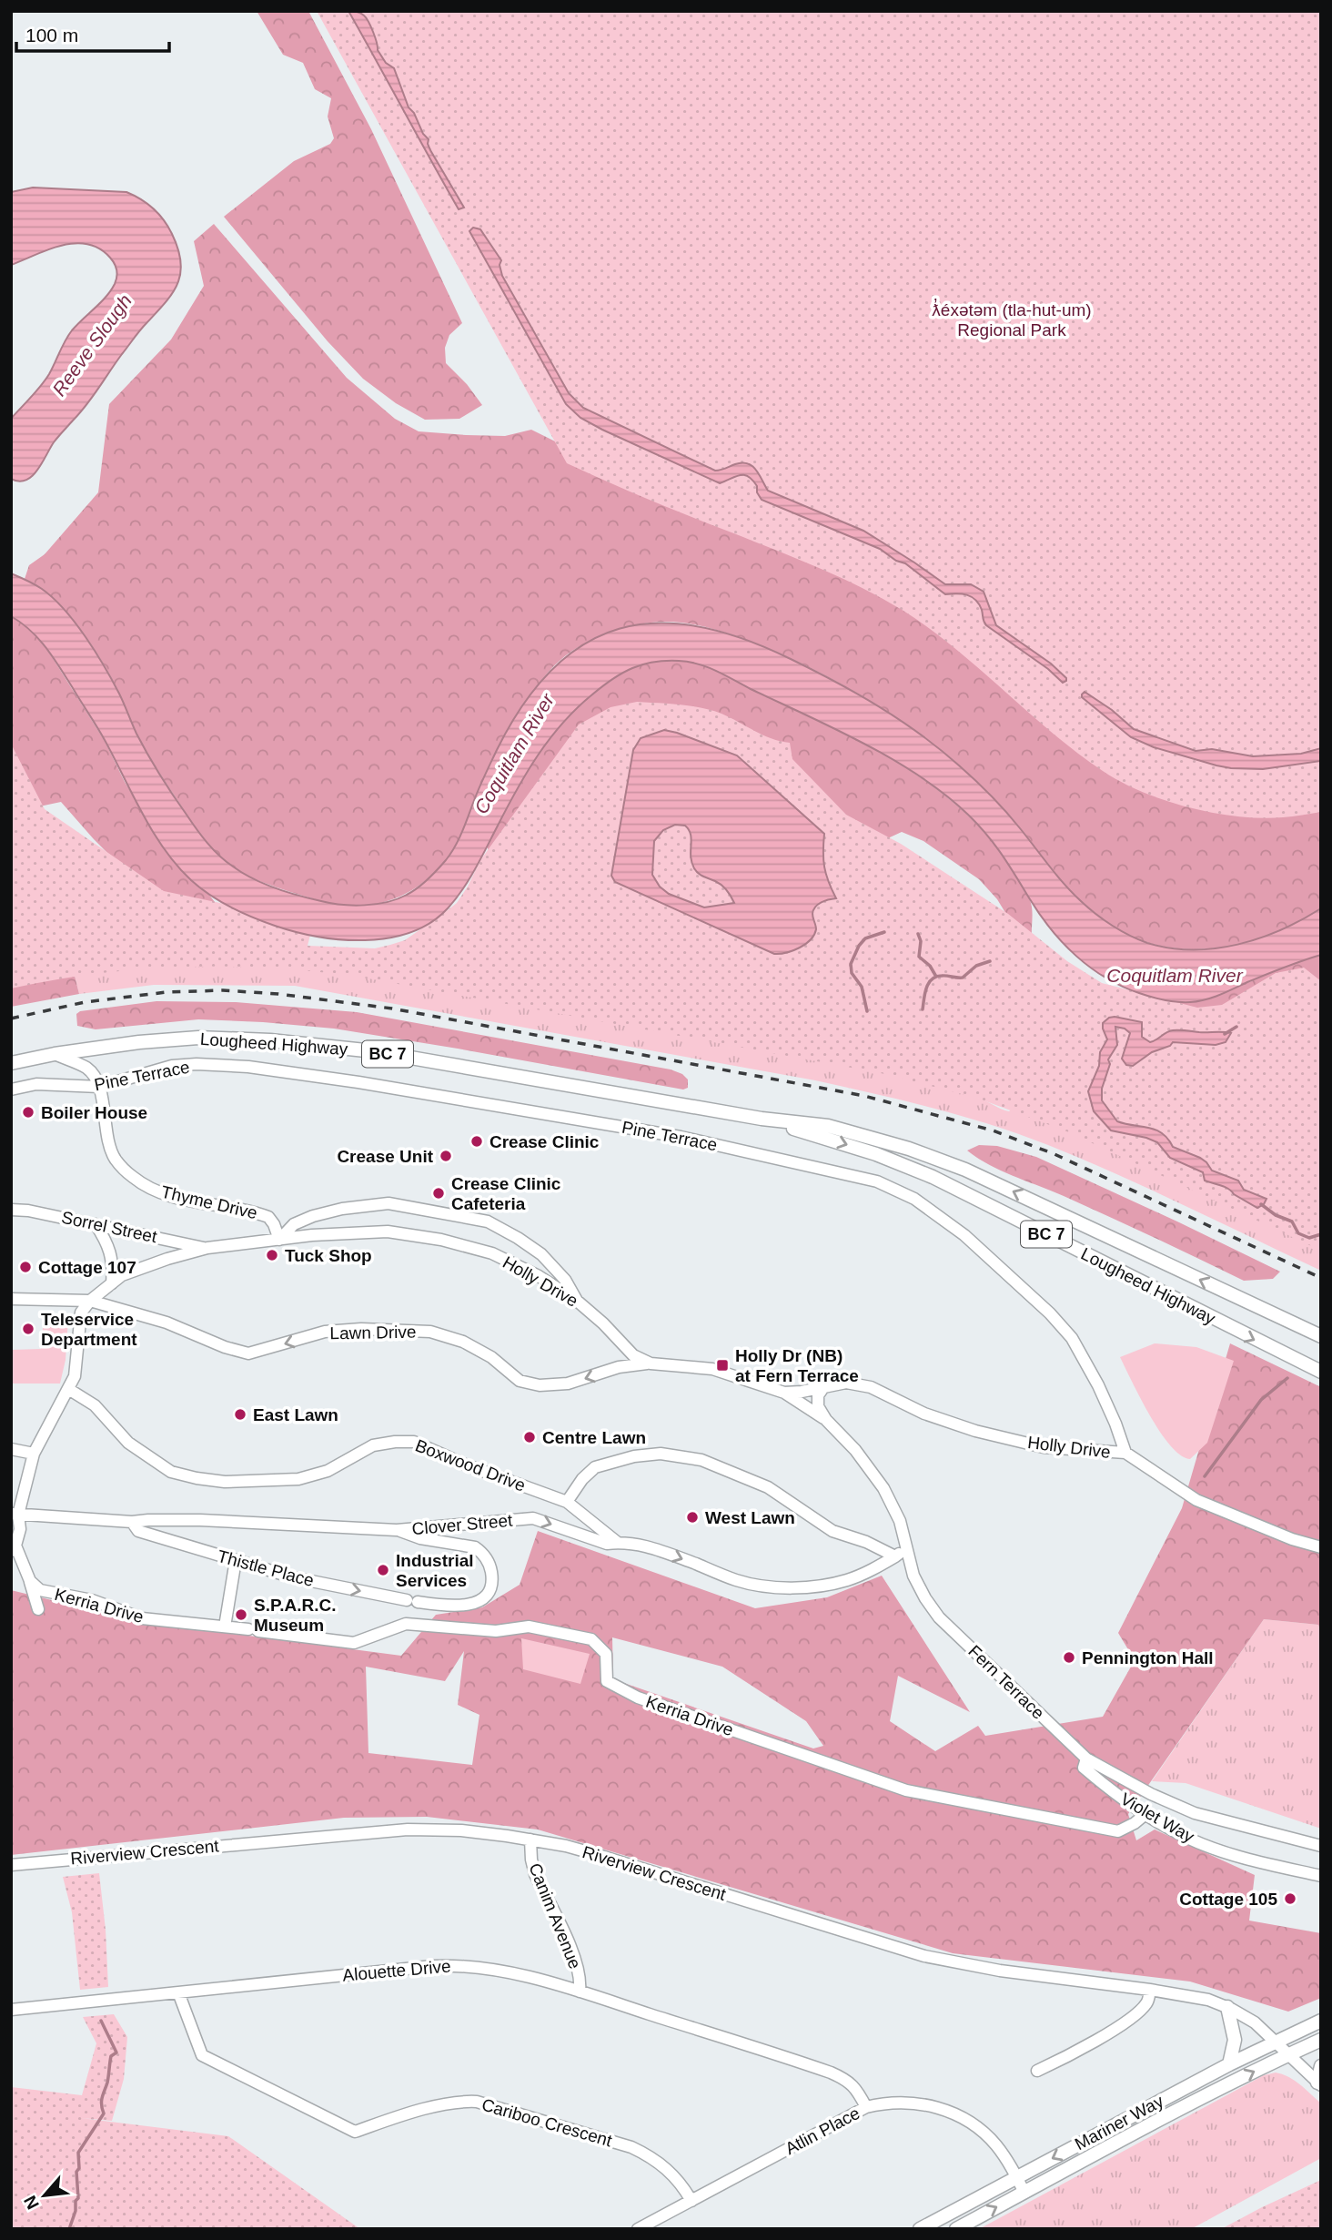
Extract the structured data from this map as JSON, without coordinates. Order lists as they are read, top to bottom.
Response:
{
  "streets": {
    "main road": ["Lougheed Highway", "BC 7", "Mariner Way"],
    "street": [
      "Pine Terrace",
      "Thyme Drive",
      "Sorrel Street",
      "Holly Drive",
      "Lawn Drive",
      "Boxwood Drive",
      "Clover Street",
      "Thistle Place",
      "Kerria Drive",
      "Fern Terrace",
      "Violet Way",
      "Riverview Crescent",
      "Canim Avenue",
      "Alouette Drive",
      "Cariboo Crescent",
      "Atlin Place"
    ]
  },
  "crossings": [
    ["Pine Terrace", "Thyme Drive"],
    ["Pine Terrace", "Holly Drive"],
    ["Thyme Drive", "Holly Drive"],
    ["Sorrel Street", "Holly Drive"],
    ["Holly Drive", "Lawn Drive"],
    ["Holly Drive", "Fern Terrace"],
    ["Boxwood Drive", "Clover Street"],
    ["Clover Street", "Thistle Place"],
    ["Kerria Drive", "Violet Way"],
    ["Fern Terrace", "Violet Way"],
    ["Riverview Crescent", "Canim Avenue"],
    ["Riverview Crescent", "Mariner Way"],
    ["Canim Avenue", "Alouette Drive"],
    ["Alouette Drive", "Cariboo Crescent"],
    ["Alouette Drive", "Atlin Place"],
    ["Cariboo Crescent", "Atlin Place"],
    ["Mariner Way", "Atlin Place"]
  ],
  "one_way": ["Lawn Drive", "Clover Street"],
  "water": ["Reeve Slough", "Coquitlam River"],
  "parks": ["ƛ̓éxətəm (tla-hut-um) Regional Park"],
  "places": {
    "other": [
      "Boiler House",
      "Crease Clinic",
      "Crease Unit",
      "Crease Clinic Cafeteria",
      "Tuck Shop",
      "Cottage 107",
      "Teleservice Department",
      "East Lawn",
      "Centre Lawn",
      "West Lawn",
      "Industrial Services",
      "S.P.A.R.C. Museum",
      "Pennington Hall",
      "Cottage 105"
    ],
    "transit": ["Holly Dr (NB) at Fern Terrace"]
  },
  "scale_bar": "100 m",
  "north": "bottom left"
}
